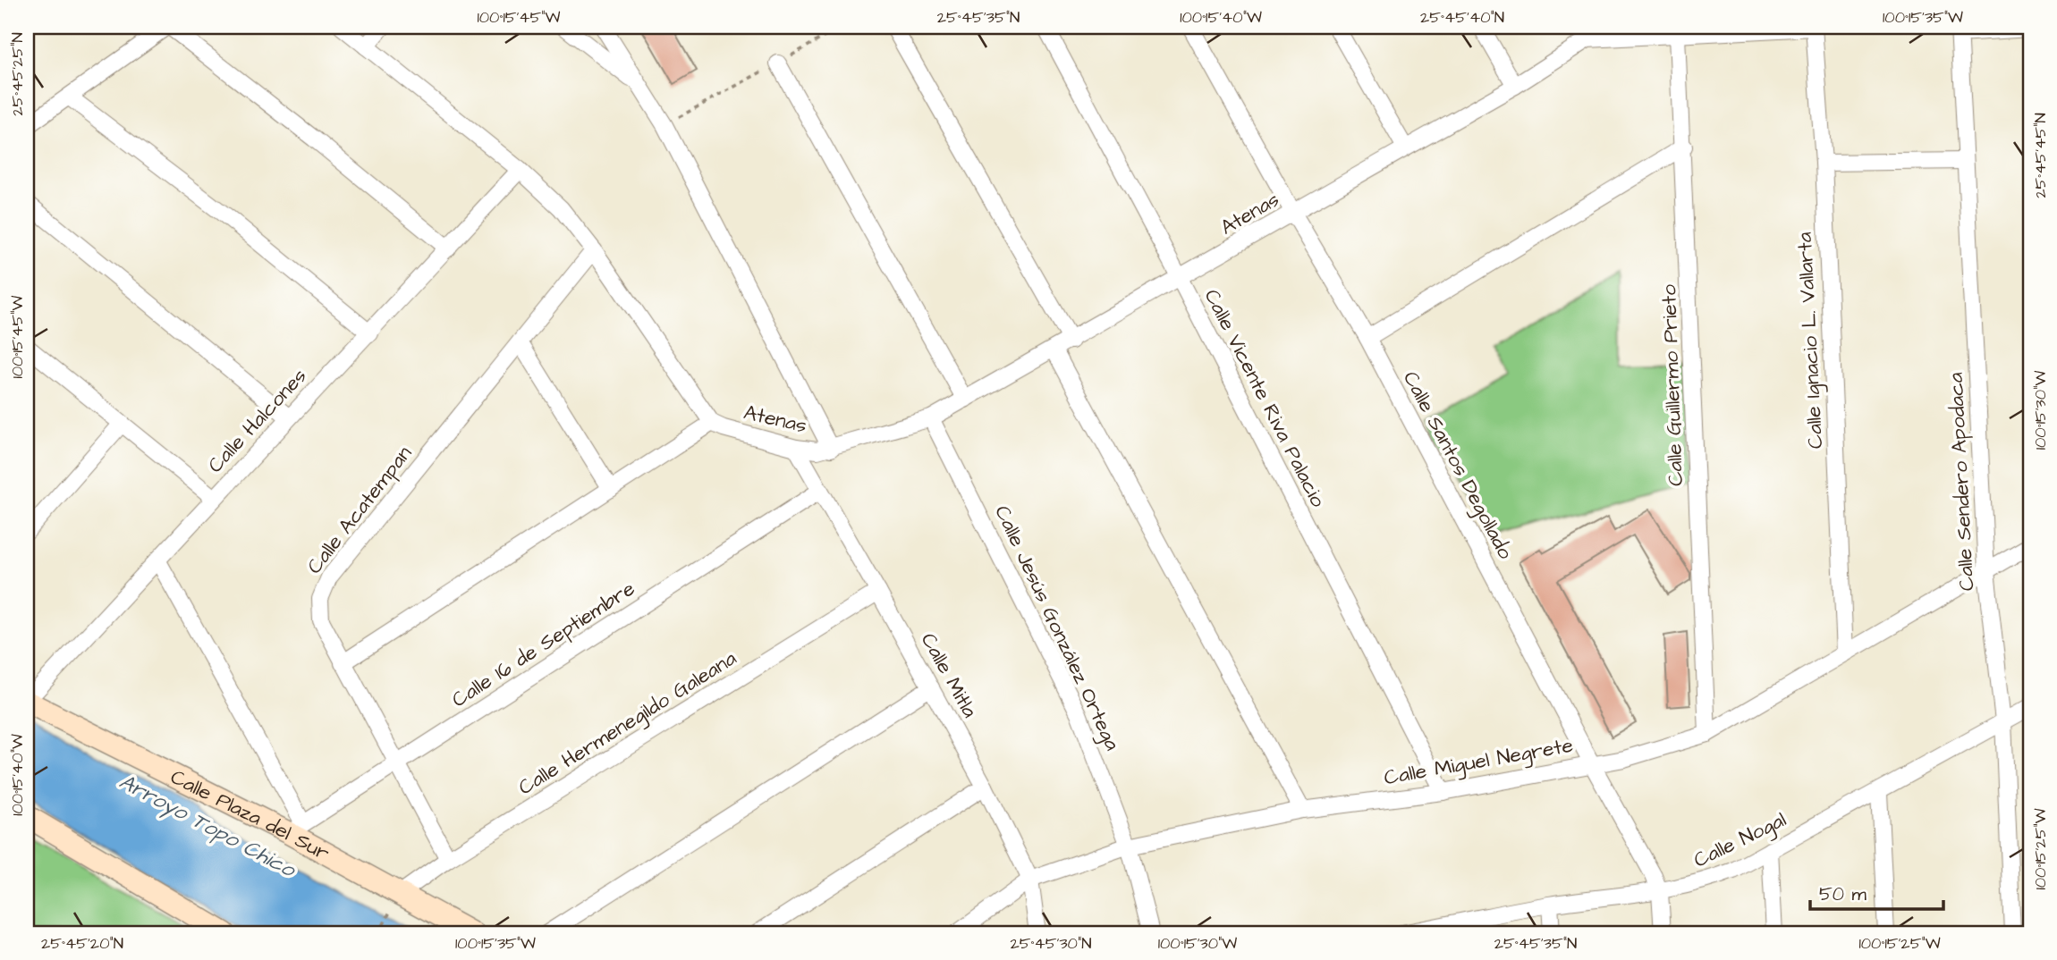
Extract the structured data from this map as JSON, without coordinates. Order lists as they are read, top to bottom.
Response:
{
  "streets": {
    "street": [
      "Atenas",
      "Calle Ignacio L. Vallarta",
      "Calle Guillermo Prieto",
      "Calle Vicente Riva Palacio",
      "Calle Halcones",
      "Calle Santos Degollado",
      "Calle Sendero Apodaca",
      "Calle Acatempan",
      "Calle Jesús González Ortega",
      "Calle 16 de Septiembre",
      "Calle Mitla",
      "Calle Hermenegildo Galeana",
      "Calle Miguel Negrete",
      "Calle Plaza del Sur",
      "Calle Nogal"
    ]
  },
  "crossings": [
    ["Atenas", "Calle Ignacio L. Vallarta"],
    ["Atenas", "Calle Guillermo Prieto"],
    ["Atenas", "Calle Vicente Riva Palacio"],
    ["Atenas", "Calle Santos Degollado"],
    ["Atenas", "Calle Jesús González Ortega"],
    ["Atenas", "Calle Mitla"],
    ["Calle Ignacio L. Vallarta", "Calle Miguel Negrete"],
    ["Calle Guillermo Prieto", "Calle Miguel Negrete"],
    ["Calle Vicente Riva Palacio", "Calle Miguel Negrete"],
    ["Calle Halcones", "Calle Plaza del Sur"],
    ["Calle Santos Degollado", "Calle Miguel Negrete"],
    ["Calle Santos Degollado", "Calle Nogal"],
    ["Calle Sendero Apodaca", "Calle Miguel Negrete"],
    ["Calle Sendero Apodaca", "Calle Nogal"],
    ["Calle Acatempan", "Calle 16 de Septiembre"],
    ["Calle Acatempan", "Calle Hermenegildo Galeana"],
    ["Calle Jesús González Ortega", "Calle Miguel Negrete"],
    ["Calle 16 de Septiembre", "Calle Mitla"],
    ["Calle 16 de Septiembre", "Calle Plaza del Sur"],
    ["Calle Mitla", "Calle Hermenegildo Galeana"],
    ["Calle Mitla", "Calle Miguel Negrete"],
    ["Calle Hermenegildo Galeana", "Calle Plaza del Sur"]
  ],
  "water": ["Arroyo Topo Chico"],
  "scale_bar": "50 m",
  "coordinates": [
    "100°15'45\"W",
    "25°45'35\"N",
    "100°15'40\"W",
    "25°45'40\"N",
    "100°15'35\"W",
    "25°45'25\"N",
    "25°45'45\"N",
    "100°15'30\"W",
    "100°15'25\"W",
    "25°45'20\"N",
    "25°45'30\"N"
  ]
}
